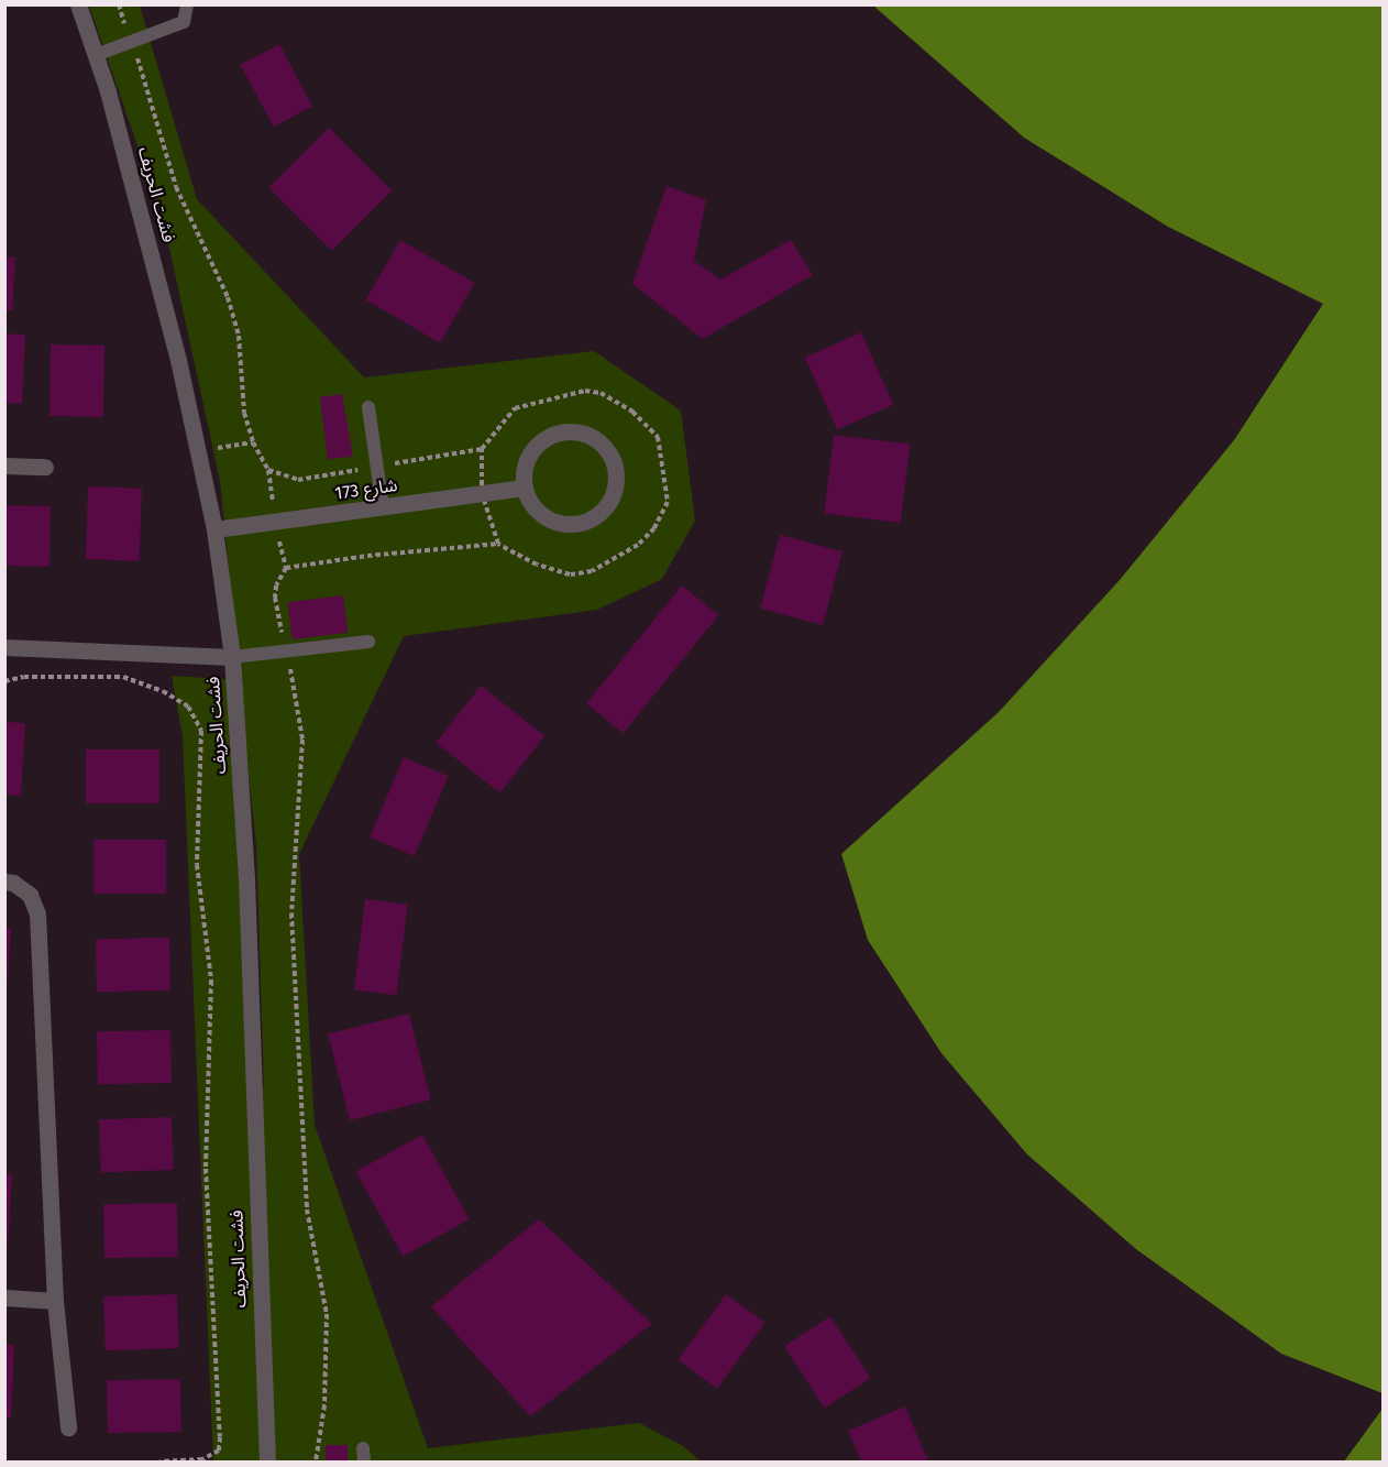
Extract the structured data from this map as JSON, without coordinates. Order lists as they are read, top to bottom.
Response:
{
  "streets": {
    "street": ["فشت الحريف", "شارع 173"]
  },
  "crossings": [
    ["فشت الحريف", "شارع 173"]
  ]
}
